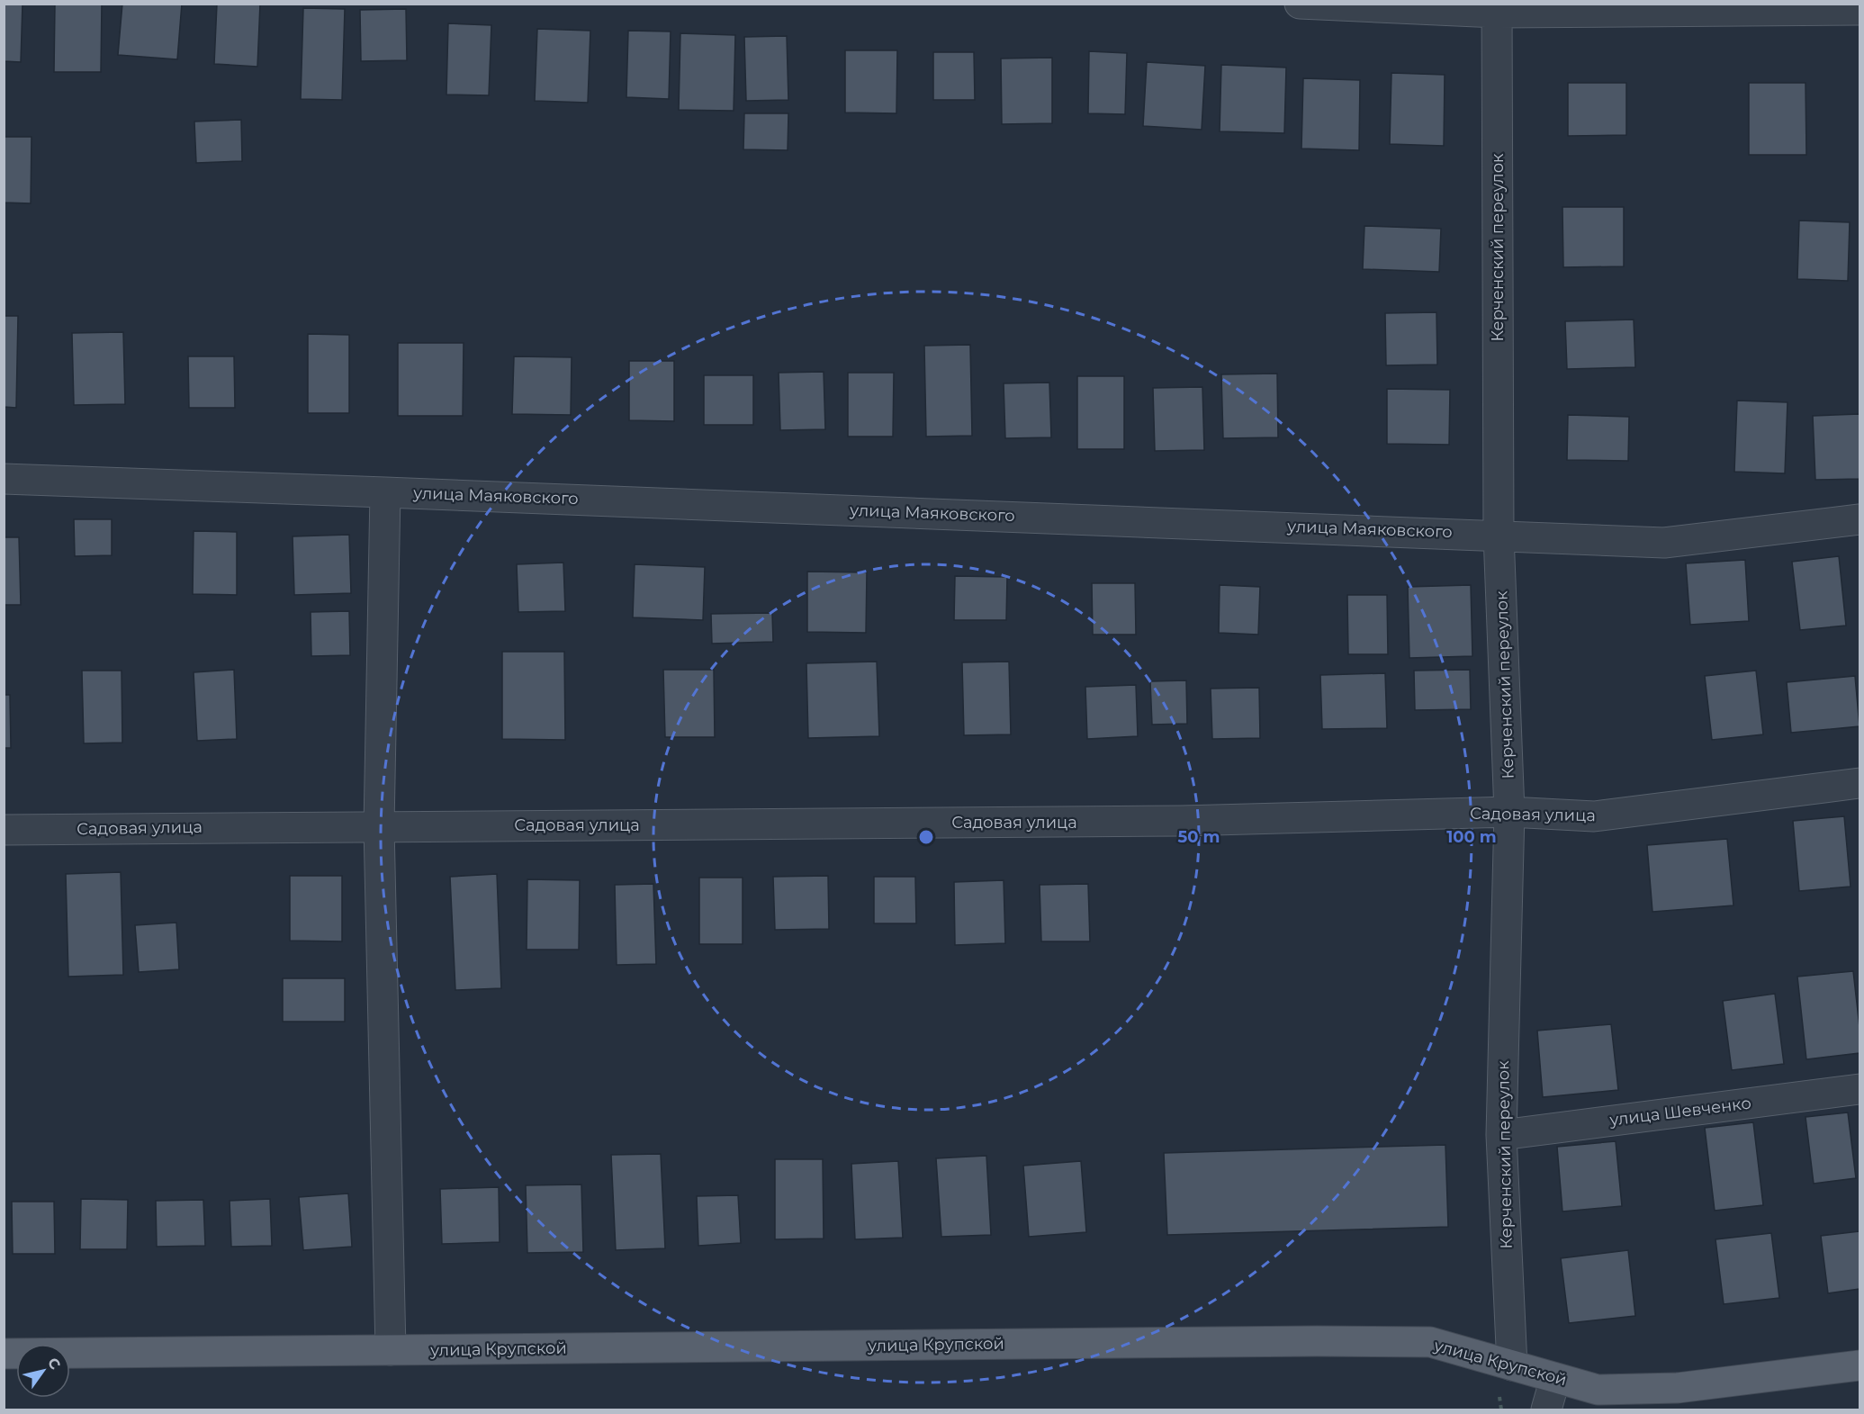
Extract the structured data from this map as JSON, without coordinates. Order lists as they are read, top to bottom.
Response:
{
  "streets": {
    "main road": ["улица Крупской"],
    "street": [
      "Керченский переулок",
      "улица Маяковского",
      "Садовая улица",
      "улица Шевченко"
    ]
  },
  "crossings": [
    ["Керченский переулок", "улица Маяковского"],
    ["Керченский переулок", "Садовая улица"],
    ["Керченский переулок", "улица Шевченко"],
    ["Керченский переулок", "улица Крупской"]
  ],
  "north": "top right",
  "rings": ["50 m", "100 m"]
}
